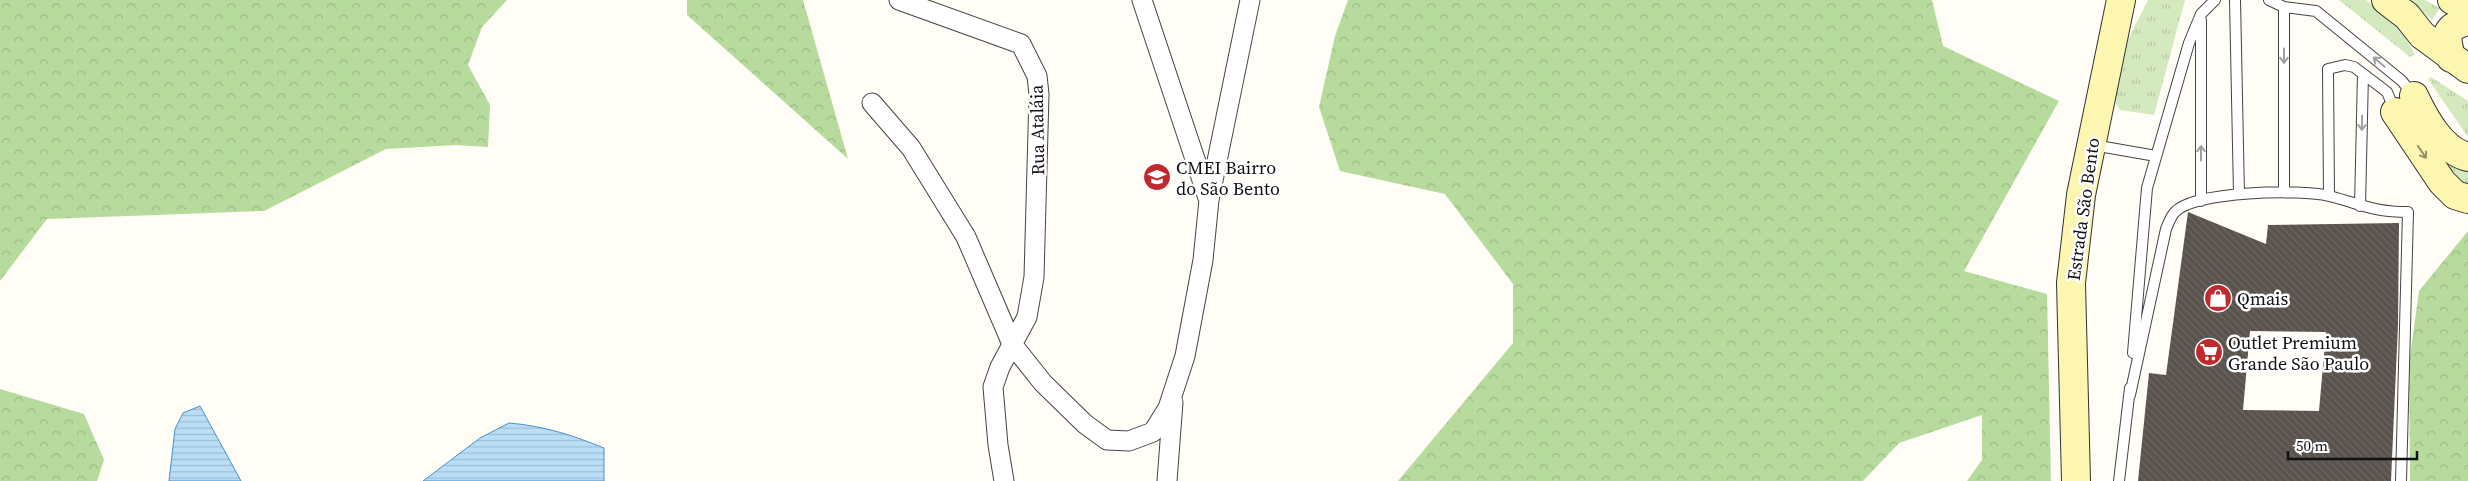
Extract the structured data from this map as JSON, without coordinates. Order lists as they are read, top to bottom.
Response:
{
  "streets": {
    "street": ["Rua Ataláia", "Estrada São Bento"]
  },
  "places": {
    "school or university": ["CMEI Bairro do São Bento"],
    "shop": ["Qmais"],
    "supermarket": ["Outlet Premium Grande São Paulo"]
  },
  "scale_bar": "50 m"
}
